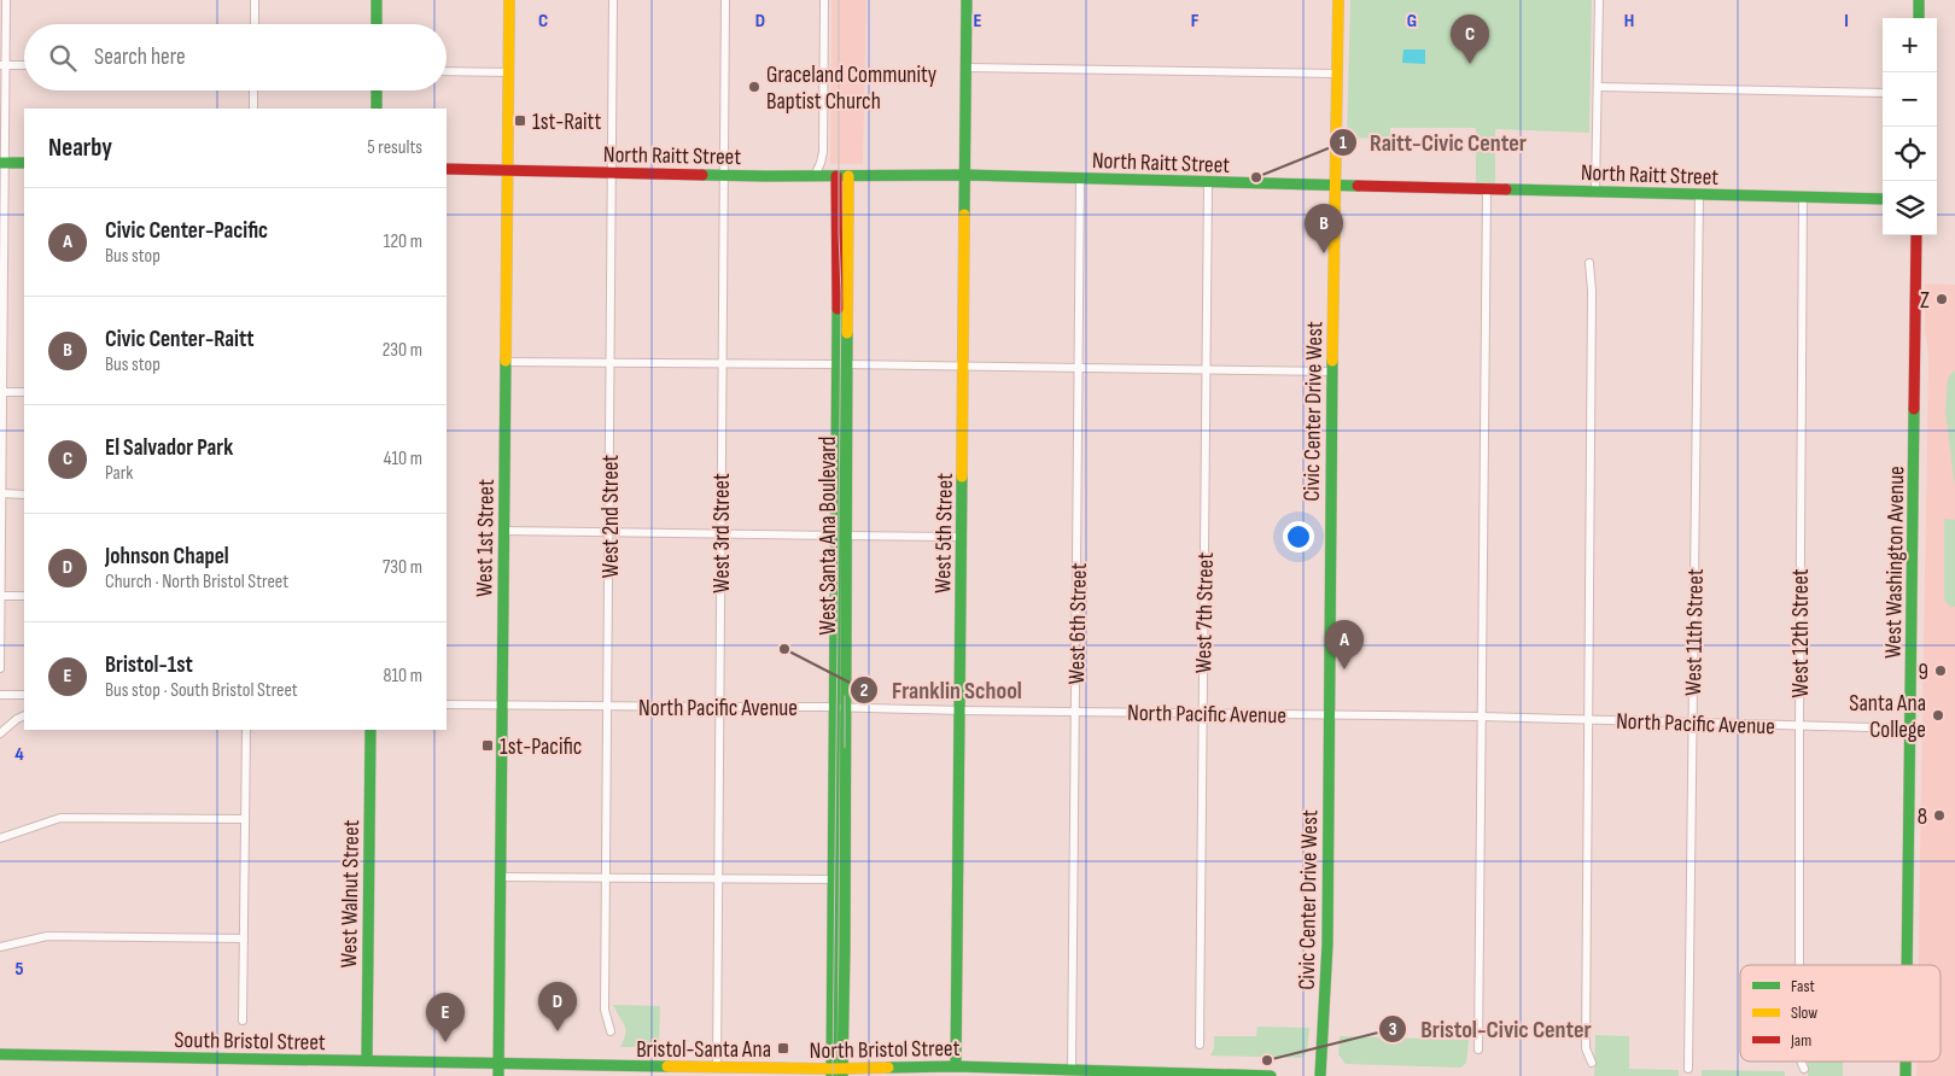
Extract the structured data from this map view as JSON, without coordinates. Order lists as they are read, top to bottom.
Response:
{
  "streets": {
    "main road": [
      "North Raitt Street",
      "Civic Center Drive West",
      "West 5th Street",
      "West Santa Ana Boulevard",
      "West 1st Street",
      "West Washington Avenue",
      "West Walnut Street",
      "South Bristol Street",
      "North Bristol Street"
    ],
    "street": [
      "West 2nd Street",
      "West 3rd Street",
      "West 7th Street",
      "West 6th Street",
      "West 11th Street",
      "West 12th Street",
      "North Pacific Avenue"
    ]
  },
  "crossings": [
    ["North Raitt Street", "Civic Center Drive West"],
    ["North Raitt Street", "West 2nd Street"],
    ["North Raitt Street", "West 3rd Street"],
    ["North Raitt Street", "West 5th Street"],
    ["North Raitt Street", "West Santa Ana Boulevard"],
    ["North Raitt Street", "West 1st Street"],
    ["North Raitt Street", "West 7th Street"],
    ["North Raitt Street", "West 6th Street"],
    ["North Raitt Street", "West 11th Street"],
    ["North Raitt Street", "West 12th Street"],
    ["Civic Center Drive West", "North Pacific Avenue"],
    ["West 2nd Street", "North Pacific Avenue"],
    ["West 3rd Street", "North Pacific Avenue"],
    ["West 3rd Street", "North Bristol Street"],
    ["West 5th Street", "North Pacific Avenue"],
    ["West 5th Street", "North Bristol Street"],
    ["West Santa Ana Boulevard", "North Pacific Avenue"],
    ["West Santa Ana Boulevard", "North Bristol Street"],
    ["West 1st Street", "North Pacific Avenue"],
    ["West 1st Street", "South Bristol Street"],
    ["West 1st Street", "North Bristol Street"],
    ["West Washington Avenue", "North Pacific Avenue"],
    ["West 7th Street", "North Pacific Avenue"],
    ["West 6th Street", "North Pacific Avenue"],
    ["West 6th Street", "North Bristol Street"],
    ["West 11th Street", "North Pacific Avenue"],
    ["West 12th Street", "North Pacific Avenue"],
    ["West Walnut Street", "South Bristol Street"],
    ["South Bristol Street", "North Bristol Street"]
  ],
  "places": {
    "other": [
      "Graceland Community Baptist Church",
      "Raitt-Civic Center",
      "Z",
      "Franklin School",
      "9",
      "Santa Ana College",
      "8",
      "Bristol-Civic Center"
    ],
    "transit": ["1st-Raitt", "1st-Pacific", "Bristol-Santa Ana"]
  },
  "legend": ["Fast", "Slow", "Jam"],
  "page": {
    "pins": [
      "C",
      "B",
      "A",
      "D",
      "E"
    ],
    "map_buttons": ["+", "−"],
    "search": "Search here",
    "heading": ["Nearby", "5 results"],
    "list": [
      {
        "mark": "A",
        "name": "Civic Center-Pacific",
        "note": "Bus stop",
        "value": "120 m"
      },
      {
        "mark": "B",
        "name": "Civic Center-Raitt",
        "note": "Bus stop",
        "value": "230 m"
      },
      {
        "mark": "C",
        "name": "El Salvador Park",
        "note": "Park",
        "value": "410 m"
      },
      {
        "mark": "D",
        "name": "Johnson Chapel",
        "note": "Church · North Bristol Street",
        "value": "730 m"
      },
      {
        "mark": "E",
        "name": "Bristol-1st",
        "note": "Bus stop · South Bristol Street",
        "value": "810 m"
      }
    ]
  },
  "grid": {
    "columns": [
      "C",
      "D",
      "E",
      "F",
      "G",
      "H",
      "I"
    ],
    "rows": ["4", "5"]
  }
}
